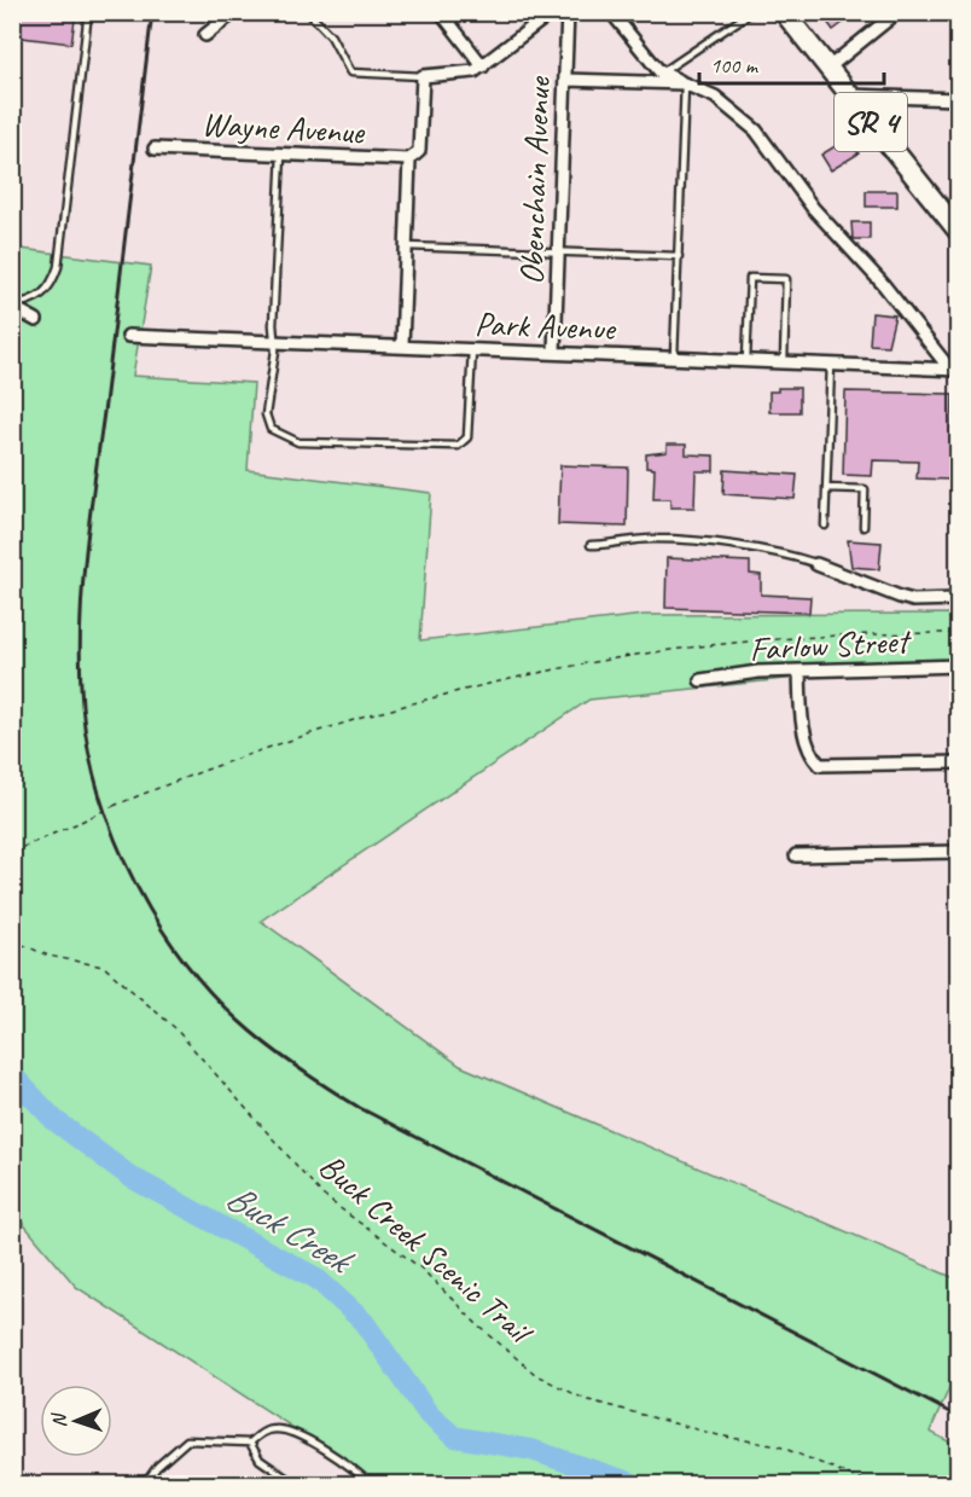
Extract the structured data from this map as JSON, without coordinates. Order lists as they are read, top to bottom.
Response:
{
  "streets": {
    "main road": ["SR 4"],
    "street": [
      "Wayne Avenue",
      "Obenchain Avenue",
      "Park Avenue",
      "Farlow Street"
    ],
    "path": ["Buck Creek Scenic Trail"]
  },
  "crossings": [
    ["Obenchain Avenue", "Park Avenue"]
  ],
  "water": ["Buck Creek"],
  "scale_bar": "100 m",
  "north": "left"
}
